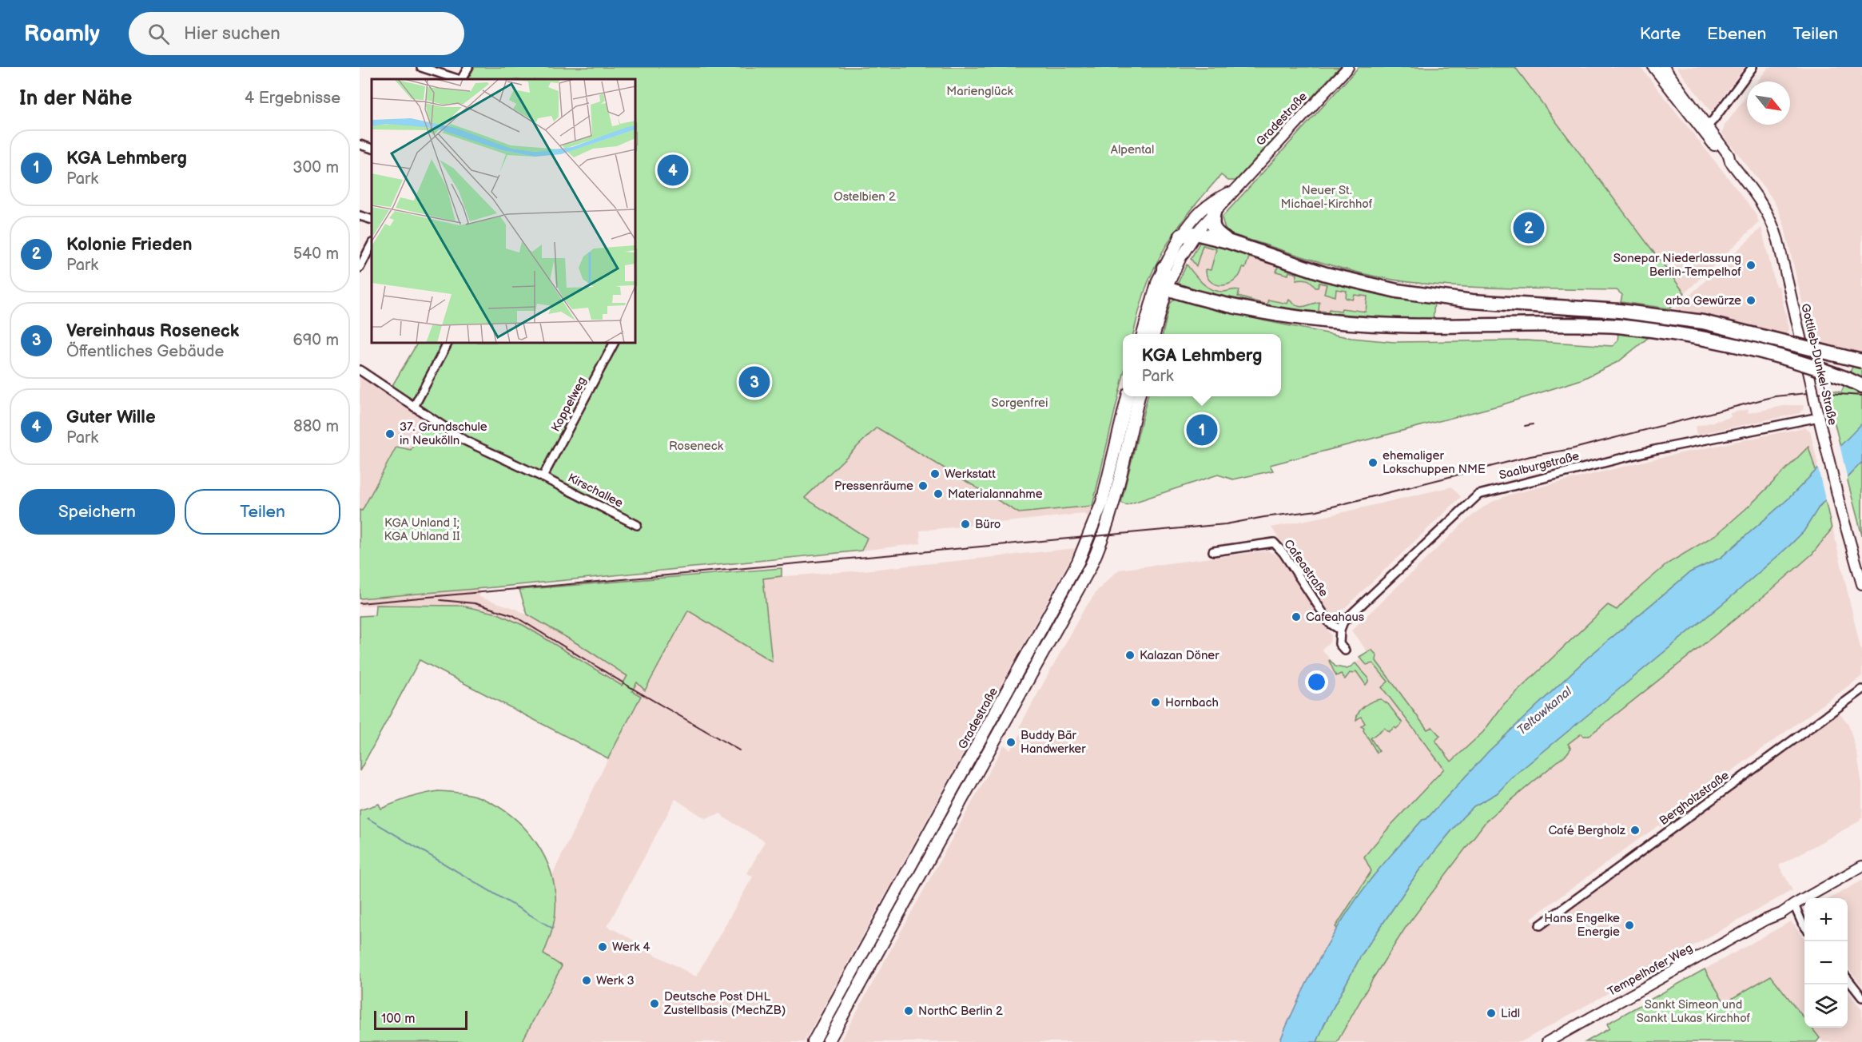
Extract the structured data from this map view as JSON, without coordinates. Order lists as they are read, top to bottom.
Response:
{
  "streets": {
    "main road": ["Gradestraße"],
    "street": [
      "Gottlieb-Dunkel-Straße",
      "Koppelweg",
      "Saalburgstraße",
      "Kirschallee",
      "Cafeastraße",
      "Bergholzstraße",
      "Tempelhofer Weg"
    ]
  },
  "crossings": [
    ["Gottlieb-Dunkel-Straße", "Saalburgstraße"],
    ["Koppelweg", "Kirschallee"],
    ["Saalburgstraße", "Cafeastraße"]
  ],
  "water": ["Teltowkanal"],
  "parks": [
    "Marienglück",
    "Alpental",
    "Neuer St. Michael-Kirchhof",
    "Ostelbien 2",
    "Sorgenfrei",
    "Roseneck",
    "KGA Unland I; KGA Uhland II",
    "Sankt Simeon und Sankt Lukas Kirchhof"
  ],
  "places": [
    "Sonepar Niederlassung Berlin-Tempelhof",
    "arba Gewürze",
    "37. Grundschule in Neukölln",
    "ehemaliger Lokschuppen NME",
    "Werkstatt",
    "Pressenräume",
    "Materialannahme",
    "Büro",
    "Cafeahaus",
    "Kalazan Döner",
    "Hornbach",
    "Buddy Bär Handwerker",
    "Café Bergholz",
    "Hans Engelke Energie",
    "Werk 4",
    "Werk 3",
    "Deutsche Post DHL Zustellbasis (MechZB)",
    "NorthC Berlin 2",
    "Lidl"
  ],
  "scale_bar": "100 m",
  "north": "bottom right",
  "page": {
    "header": "Roamly",
    "search": "Hier suchen",
    "nav": ["Karte", "Ebenen", "Teilen"],
    "heading": ["In der Nähe", "4 Ergebnisse"],
    "list": [
      {
        "mark": "1",
        "name": "KGA Lehmberg",
        "note": "Park",
        "value": "300 m"
      },
      {
        "mark": "2",
        "name": "Kolonie Frieden",
        "note": "Park",
        "value": "540 m"
      },
      {
        "mark": "3",
        "name": "Vereinhaus Roseneck",
        "note": "Öffentliches Gebäude",
        "value": "690 m"
      },
      {
        "mark": "4",
        "name": "Guter Wille",
        "note": "Park",
        "value": "880 m"
      }
    ],
    "pins": [
      "4",
      "2",
      "3",
      "1"
    ],
    "popup": ["KGA Lehmberg", "Park"],
    "buttons": ["Speichern", "Teilen"],
    "map_buttons": ["+", "−"],
    "scale": "100 m"
  }
}
